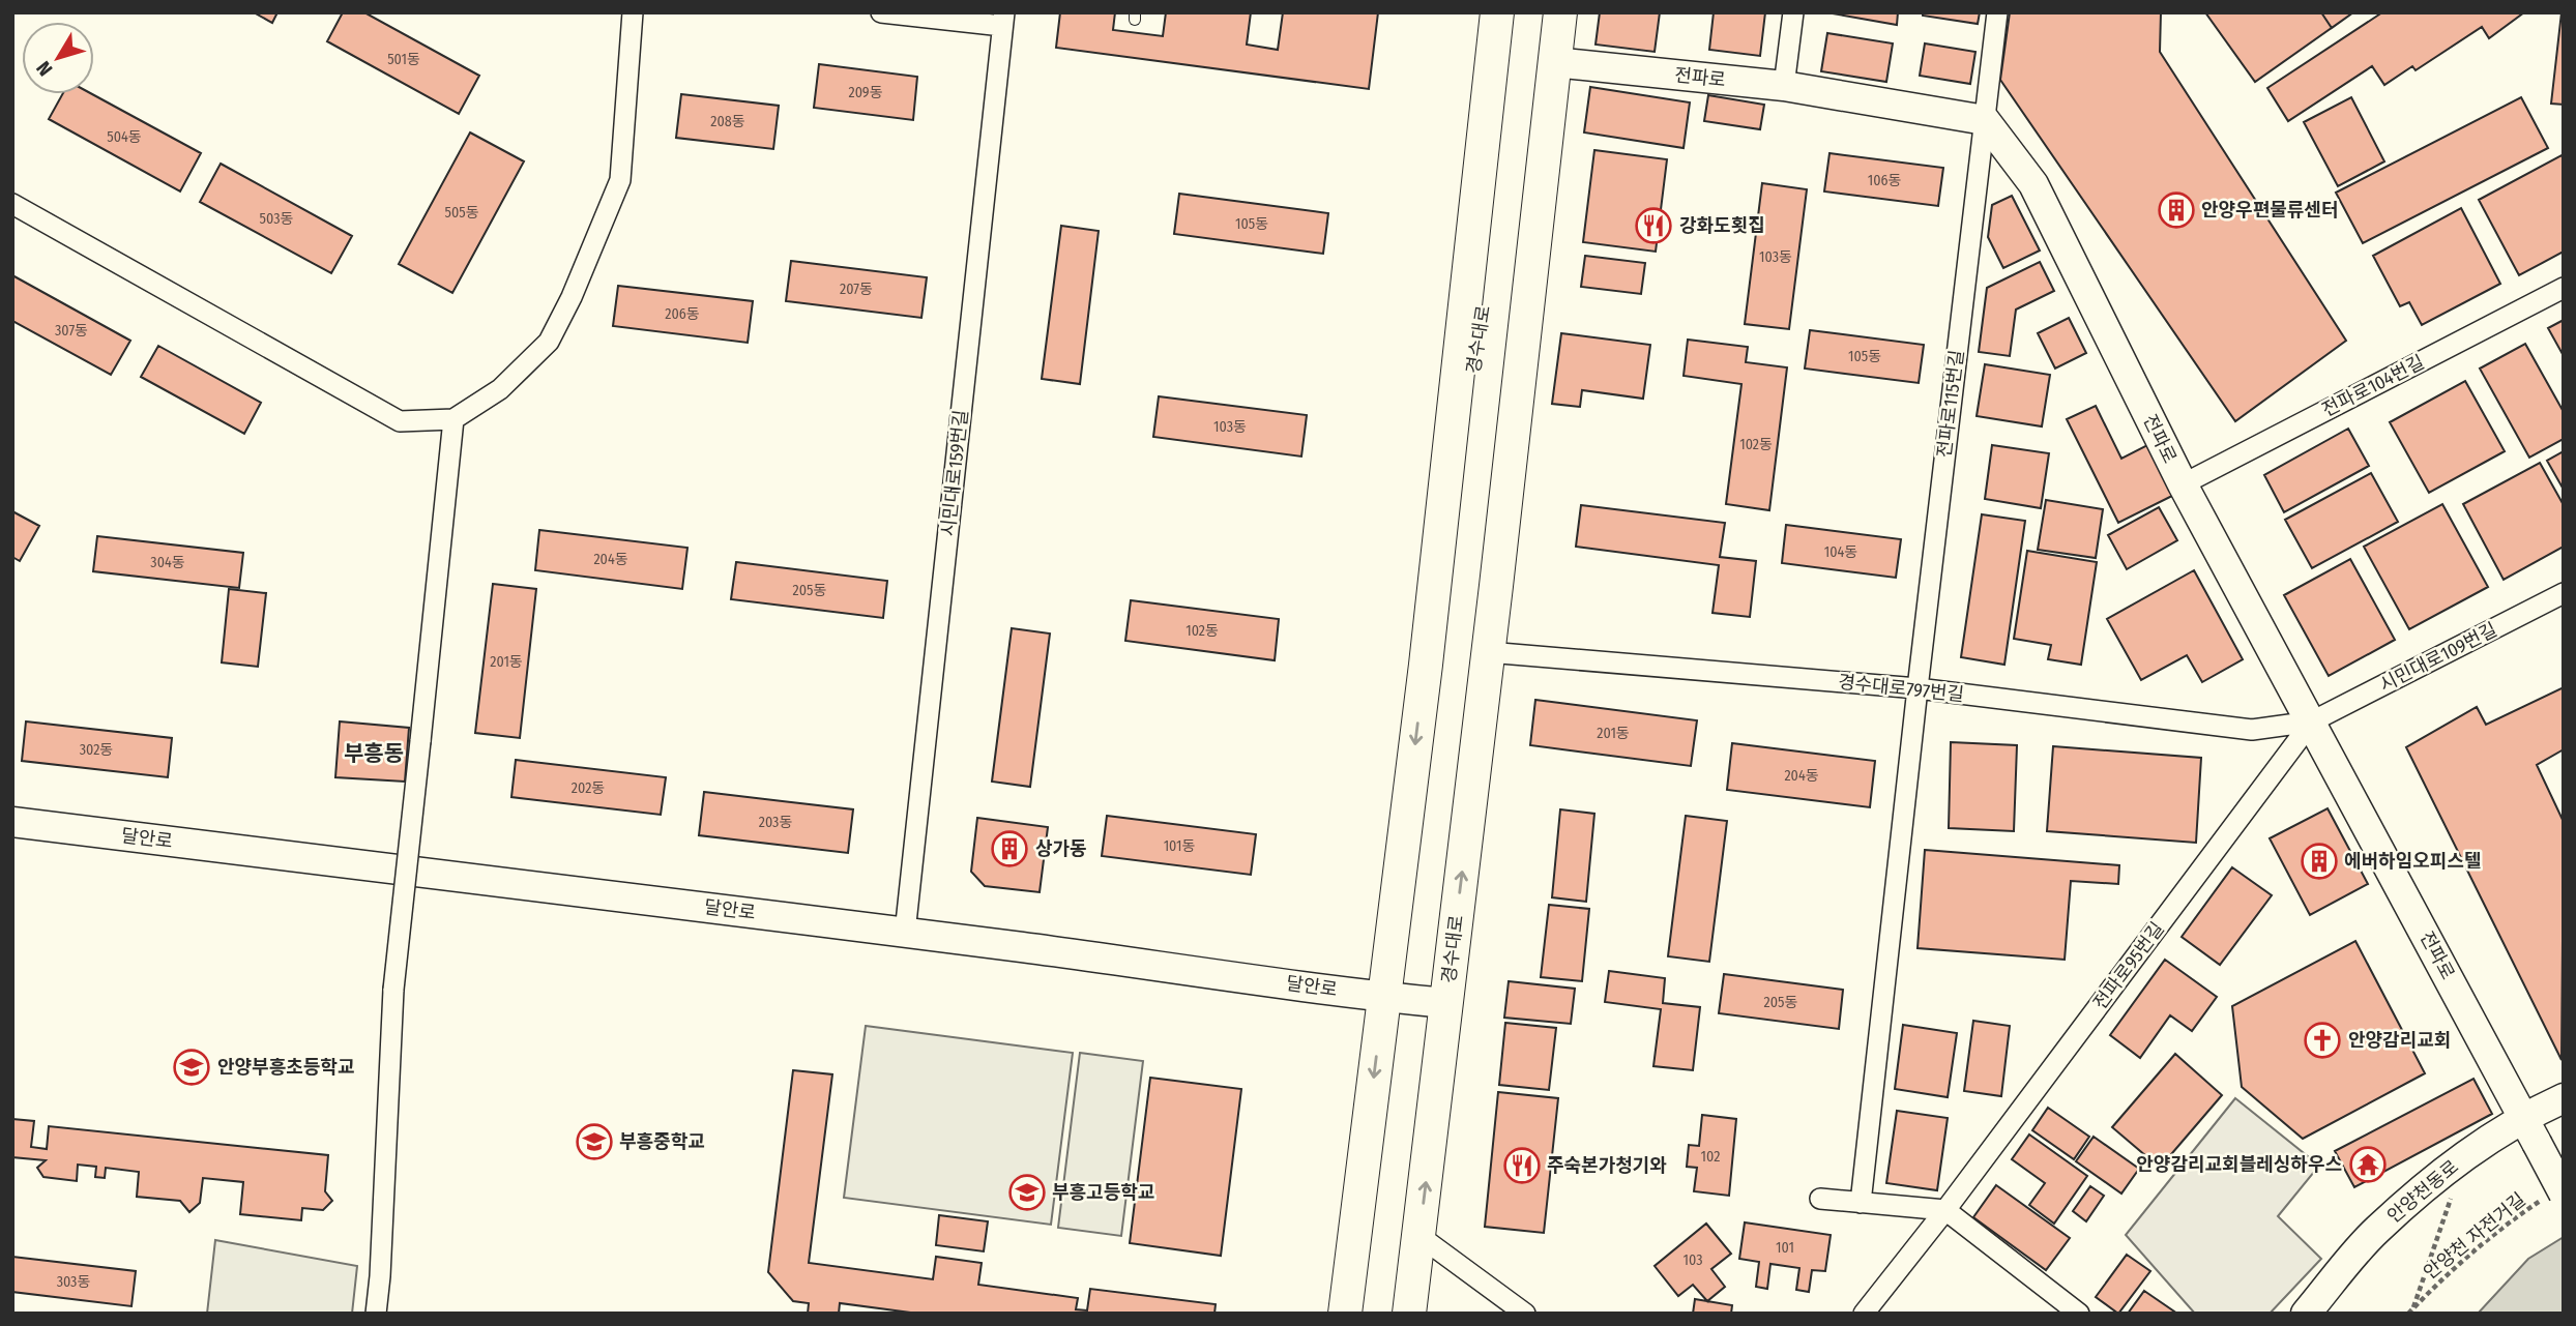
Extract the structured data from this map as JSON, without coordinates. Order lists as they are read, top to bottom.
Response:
{
  "streets": {
    "main road": ["경수대로"],
    "street": [
      "전파로",
      "전파로104번길",
      "전파로115번길",
      "시민대로159번길",
      "시민대로109번길",
      "경수대로797번길",
      "달안로",
      "전파로95번길",
      "안양천동로"
    ],
    "path": ["안양천 자전거길"]
  },
  "crossings": [
    ["전파로", "경수대로"],
    ["전파로", "전파로104번길"],
    ["전파로", "전파로115번길"],
    ["전파로", "시민대로109번길"],
    ["전파로", "경수대로797번길"],
    ["전파로", "전파로95번길"],
    ["전파로", "안양천동로"],
    ["전파로", "안양천 자전거길"],
    ["경수대로", "경수대로797번길"],
    ["경수대로", "달안로"],
    ["전파로115번길", "경수대로797번길"],
    ["시민대로159번길", "달안로"],
    ["시민대로109번길", "경수대로797번길"],
    ["시민대로109번길", "전파로95번길"],
    ["경수대로797번길", "전파로95번길"]
  ],
  "districts": ["부흥동"],
  "places": {
    "building": ["안양우편물류센터", "상가동", "에버하임오피스텔"],
    "restaurant": ["강화도횟집", "주숙본가청기와"],
    "church": ["안양감리교회"],
    "school or university": ["안양부흥초등학교", "부흥중학교", "부흥고등학교"],
    "temple": ["안양감리교회블레싱하우스"]
  },
  "house_numbers": [
    "501동",
    "209동",
    "208동",
    "504동",
    "106동",
    "505동",
    "503동",
    "105동",
    "103동",
    "207동",
    "206동",
    "307동",
    "105동",
    "103동",
    "102동",
    "104동",
    "204동",
    "304동",
    "205동",
    "102동",
    "201동",
    "201동",
    "302동",
    "204동",
    "202동",
    "203동",
    "101동",
    "205동",
    "102",
    "101",
    "103",
    "303동"
  ],
  "north": "bottom left"
}
